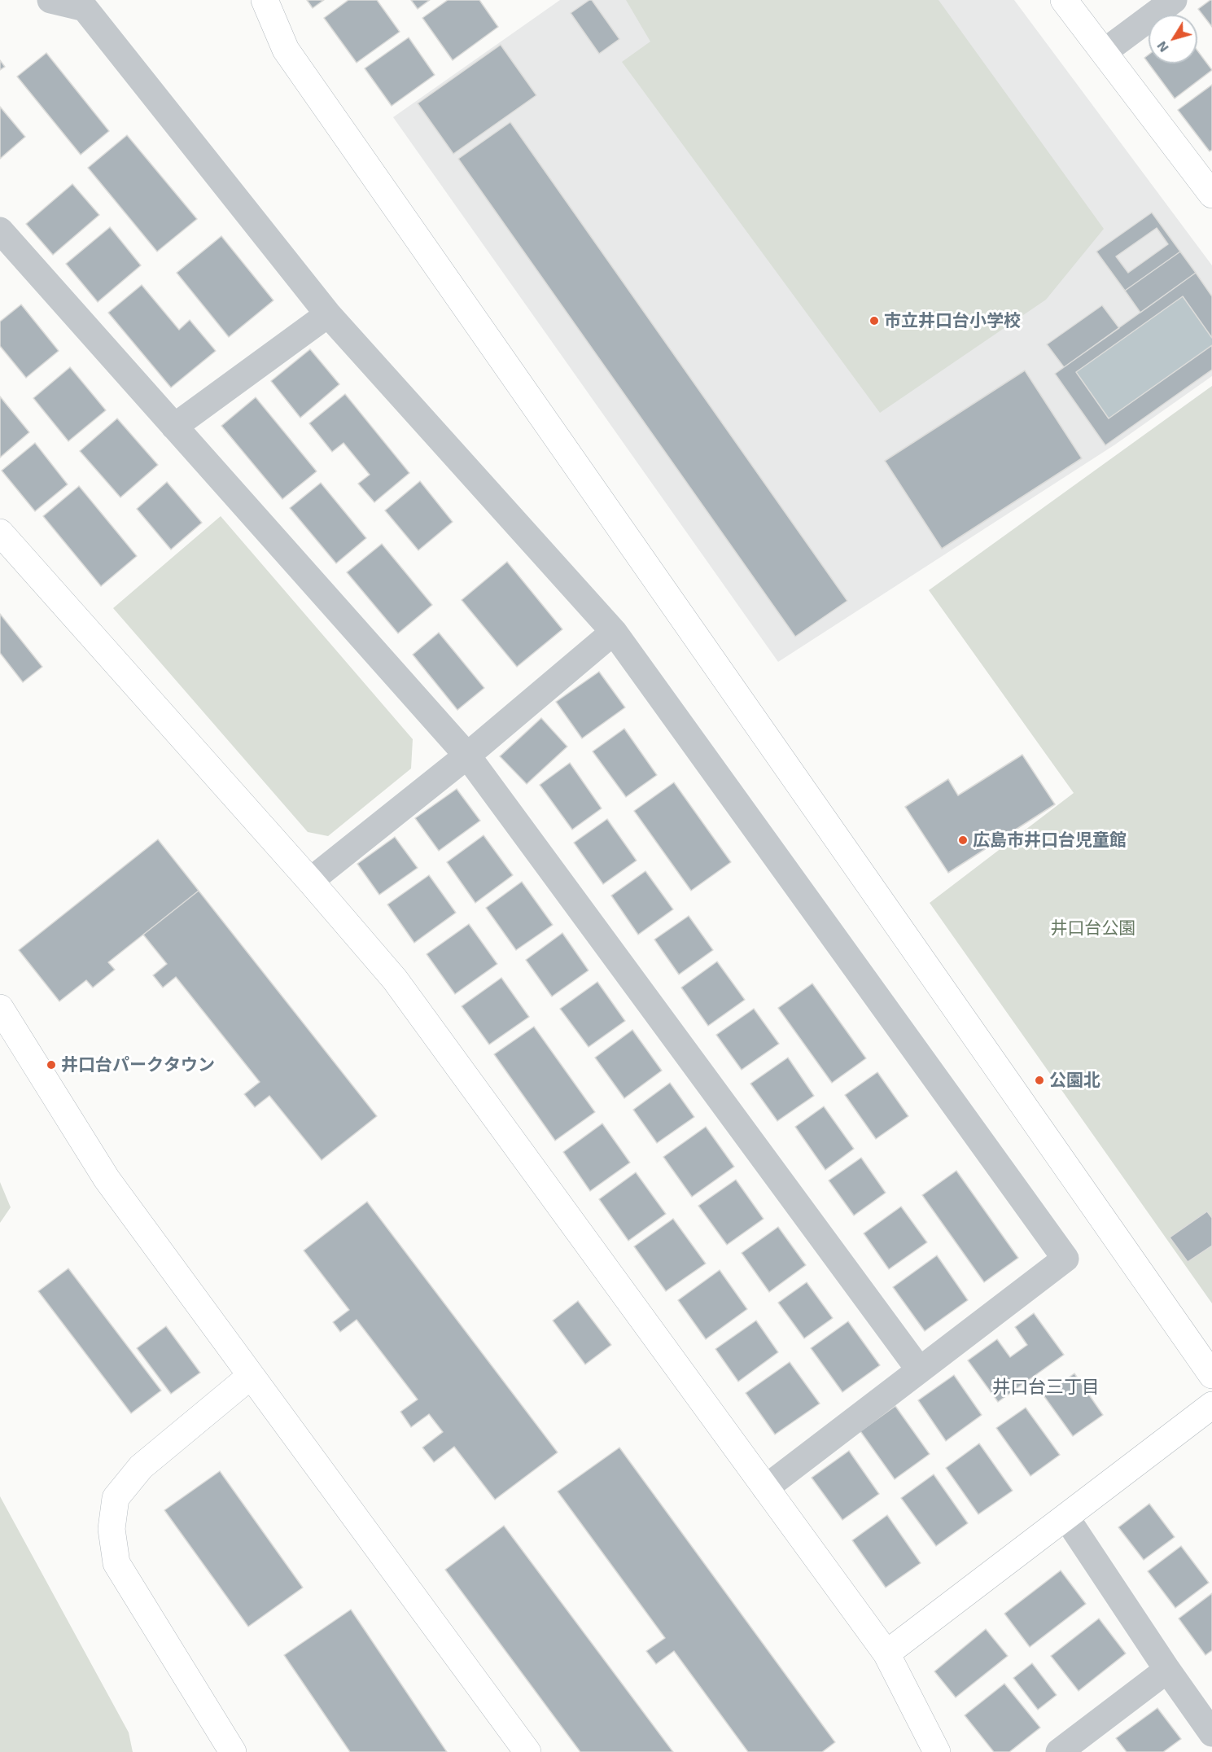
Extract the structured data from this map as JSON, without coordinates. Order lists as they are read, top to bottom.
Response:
{
  "districts": ["井口台三丁目"],
  "parks": ["井口台公園"],
  "places": [
    "市立井口台小学校",
    "広島市井口台児童館",
    "井口台パークタウン",
    "公園北"
  ],
  "north": "bottom left"
}
